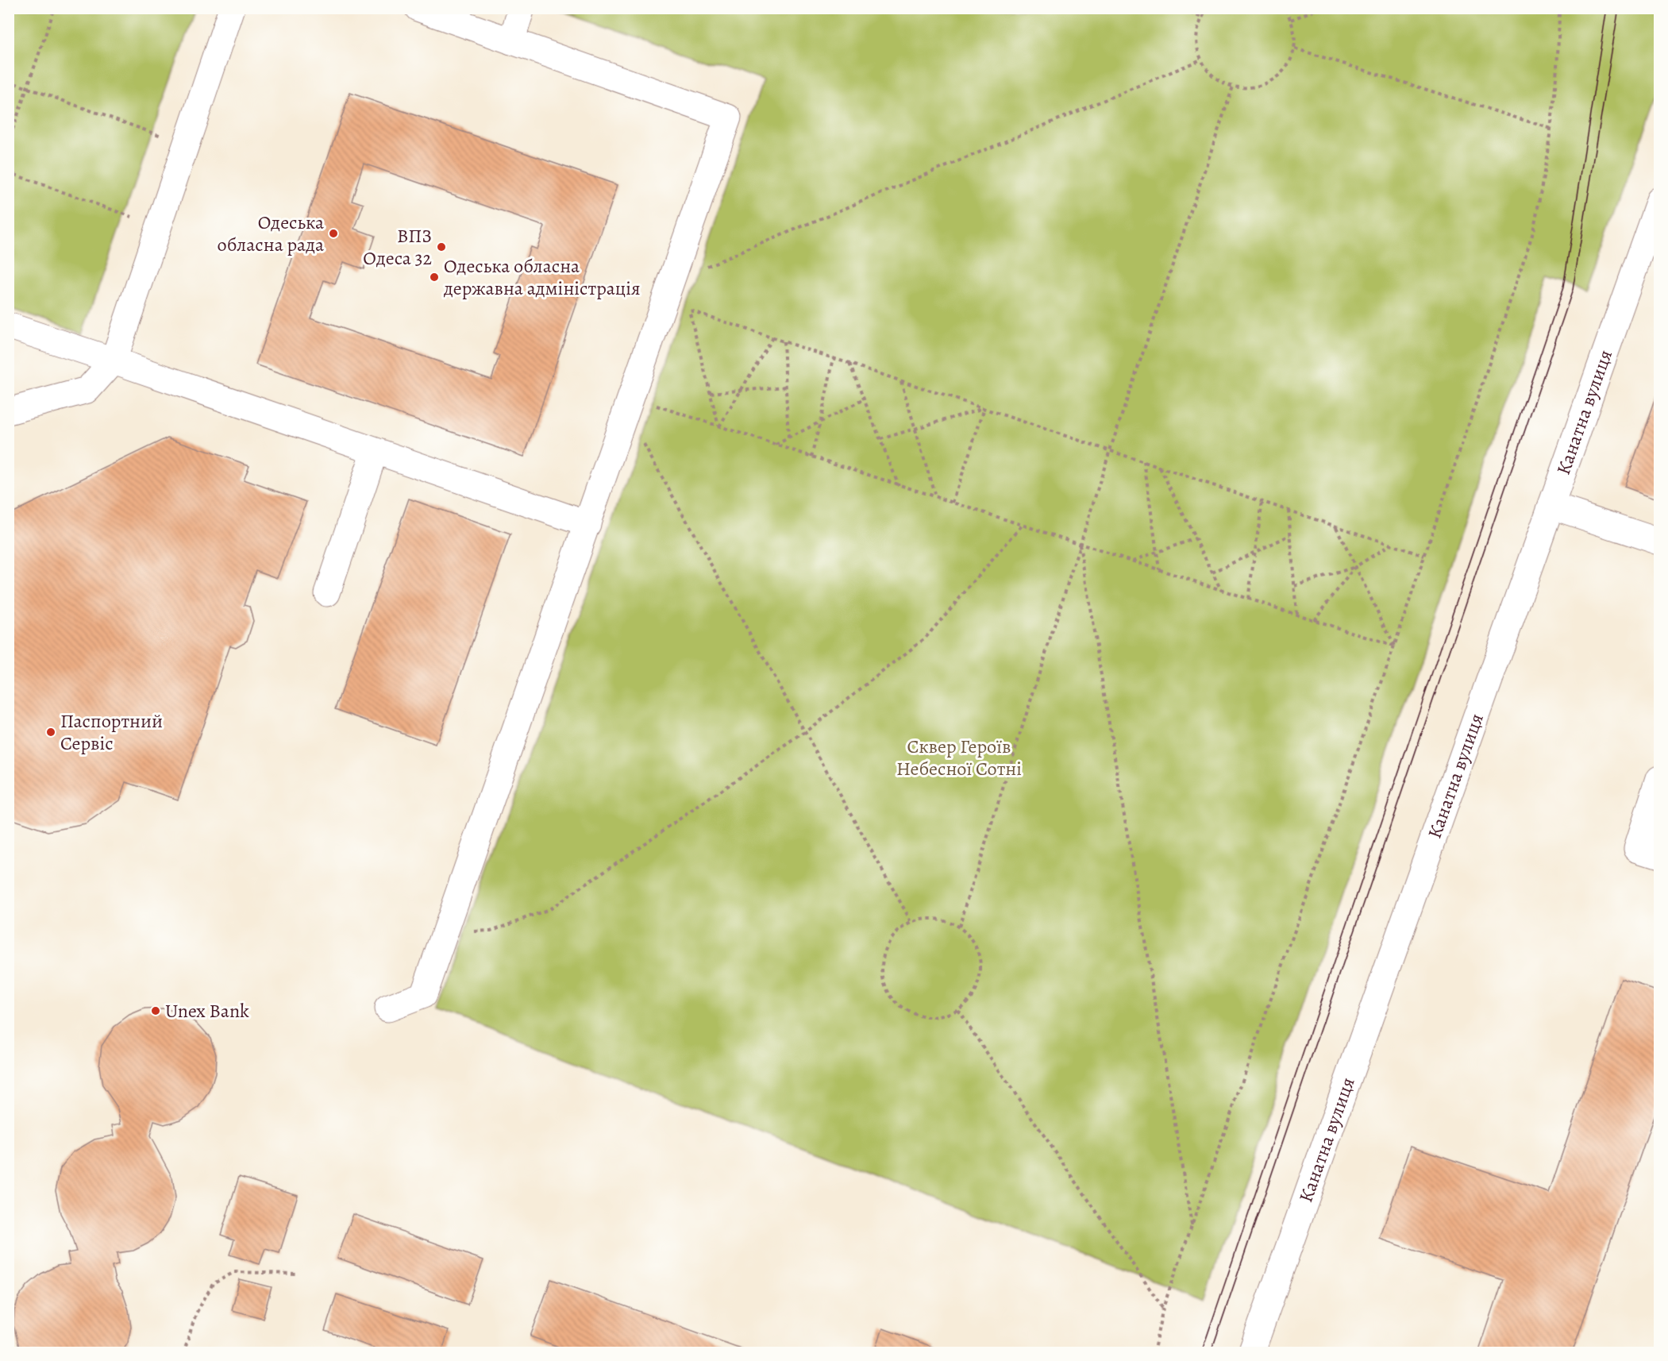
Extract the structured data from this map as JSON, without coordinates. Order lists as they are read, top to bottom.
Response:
{
  "streets": {
    "main road": ["Канатна вулиця"]
  },
  "parks": ["Сквер Героїв Небесної Сотні"],
  "places": [
    "Одеська обласна рада",
    "ВПЗ Одеса 32",
    "Одеська обласна державна адміністрація",
    "Паспортний Сервіс",
    "Unex Bank"
  ]
}
